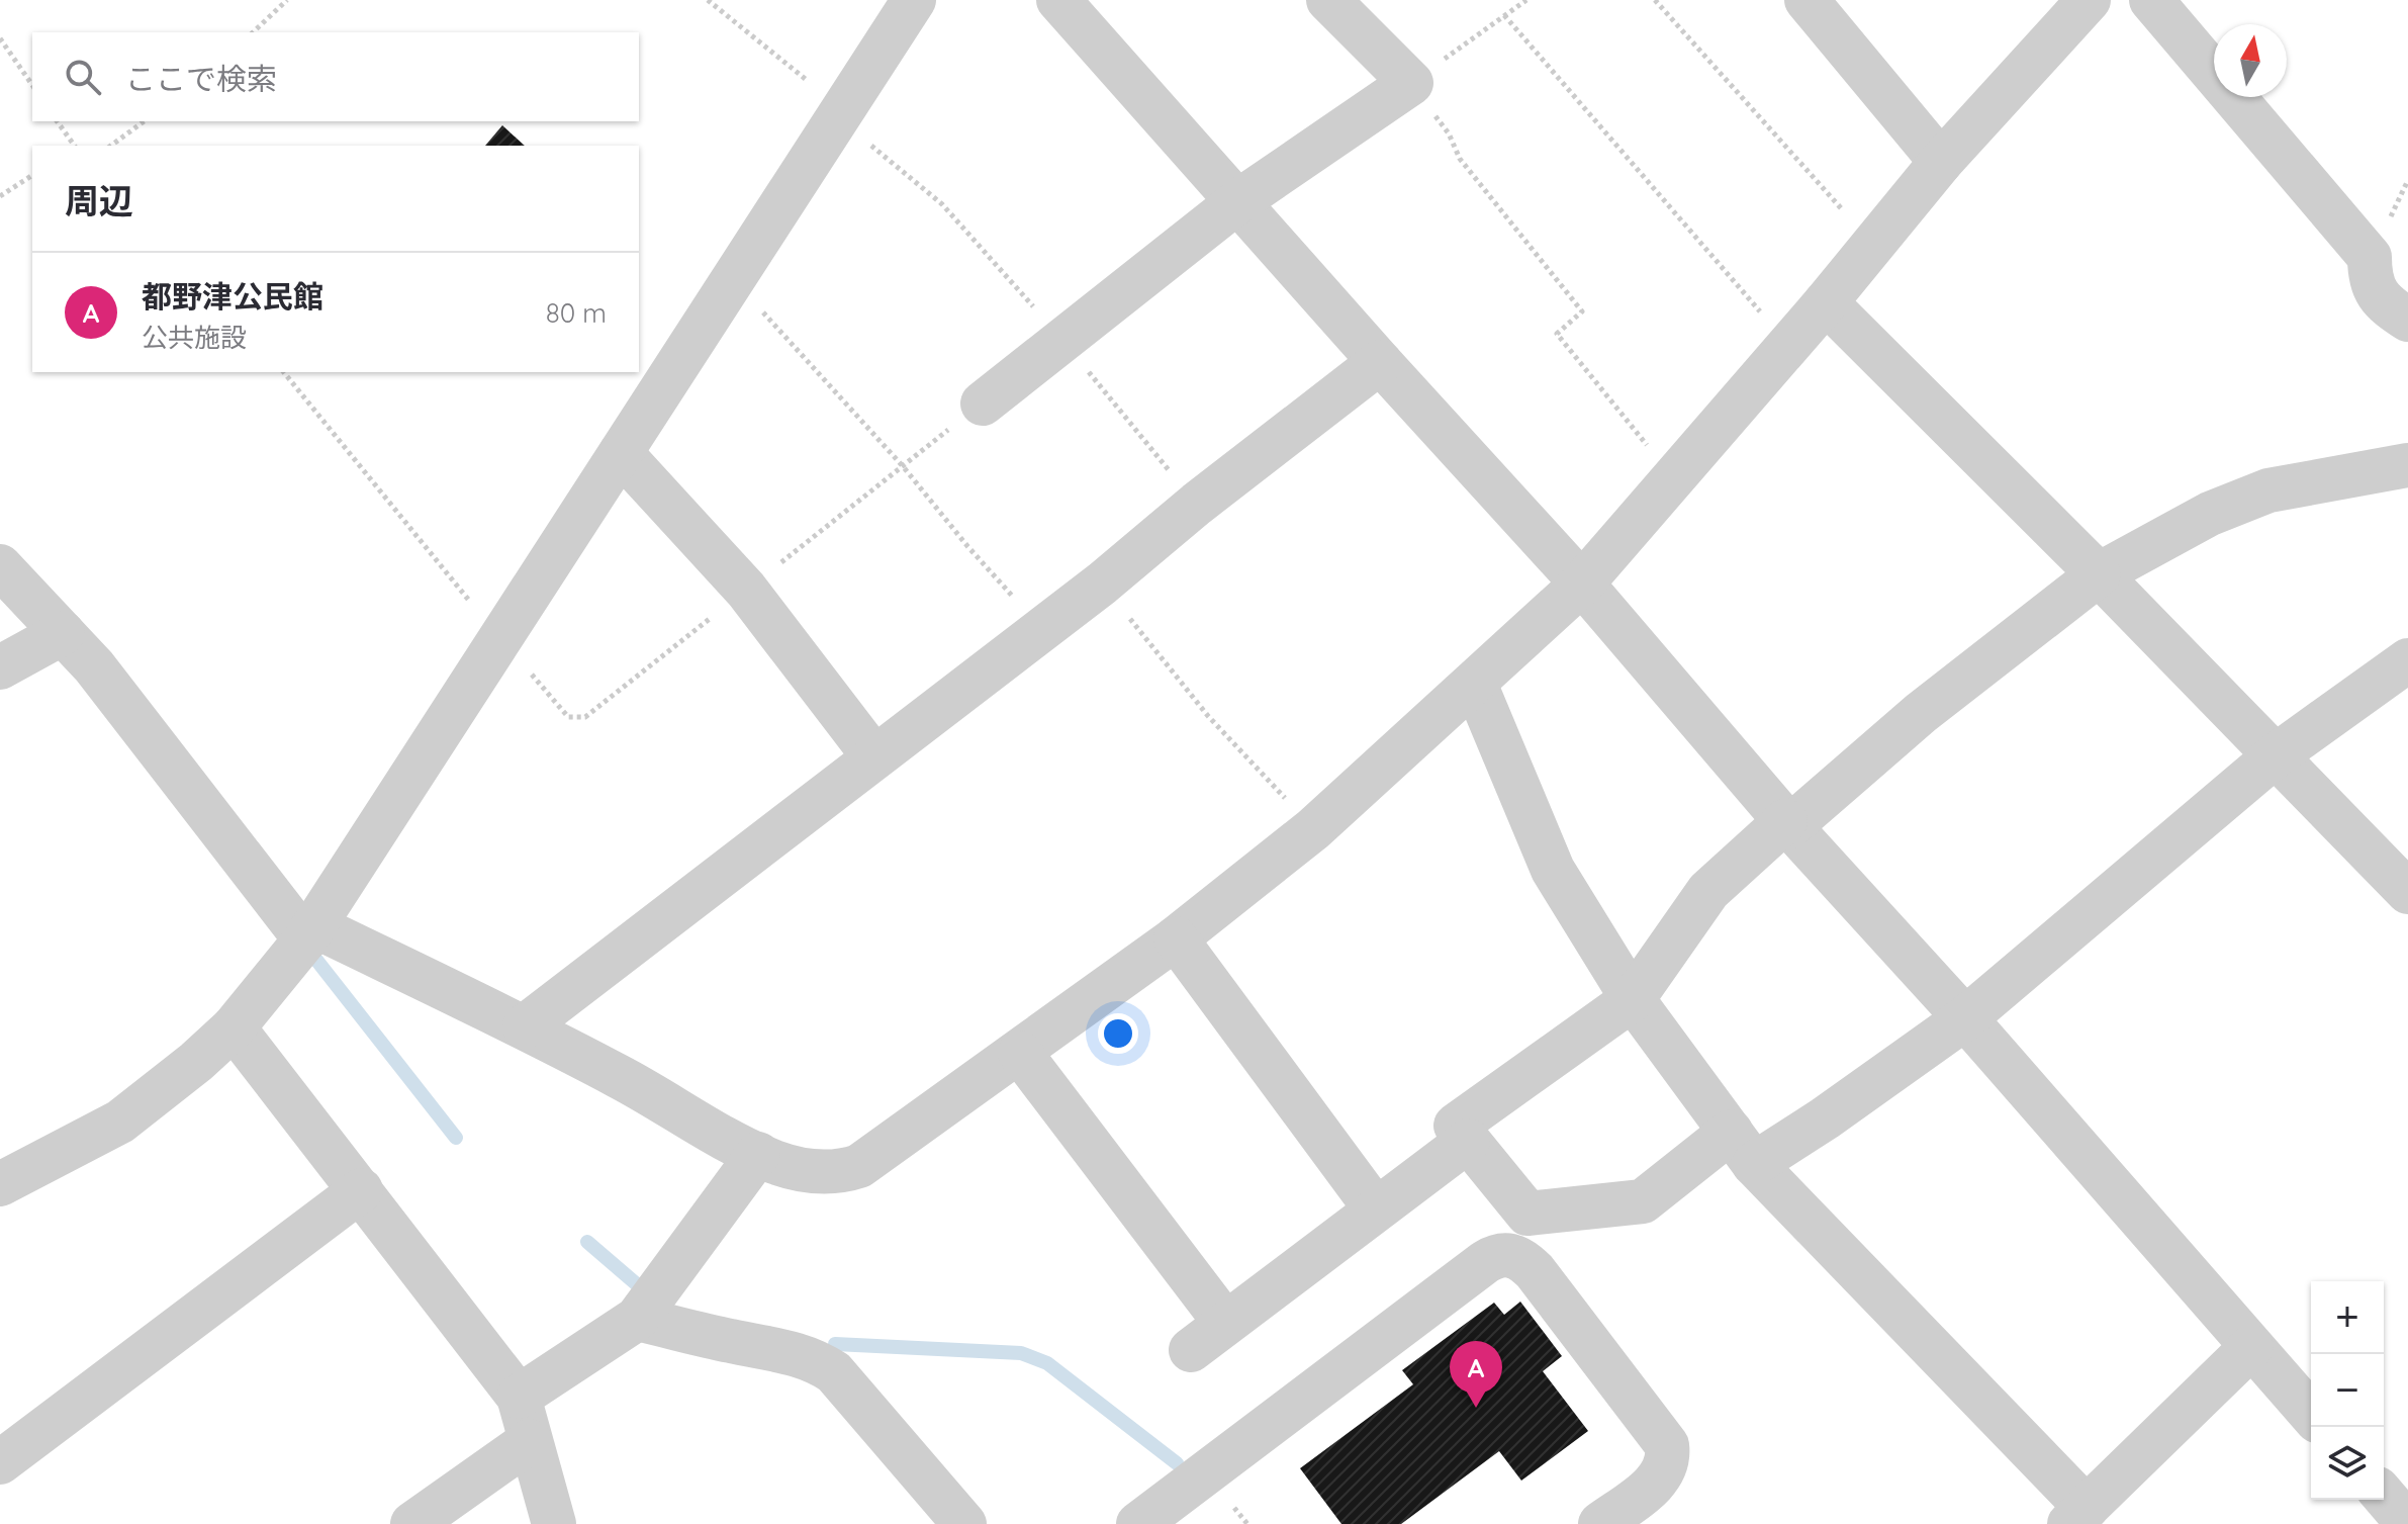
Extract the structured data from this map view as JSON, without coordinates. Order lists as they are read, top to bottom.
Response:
{
  "north": "top",
  "page": {
    "search": "ここで検索",
    "heading": "周辺",
    "list": [
      {
        "mark": "A",
        "name": "都野津公民館",
        "note": "公共施設",
        "value": "80 m"
      }
    ],
    "map_buttons": ["+", "−"],
    "pins": "A"
  }
}
